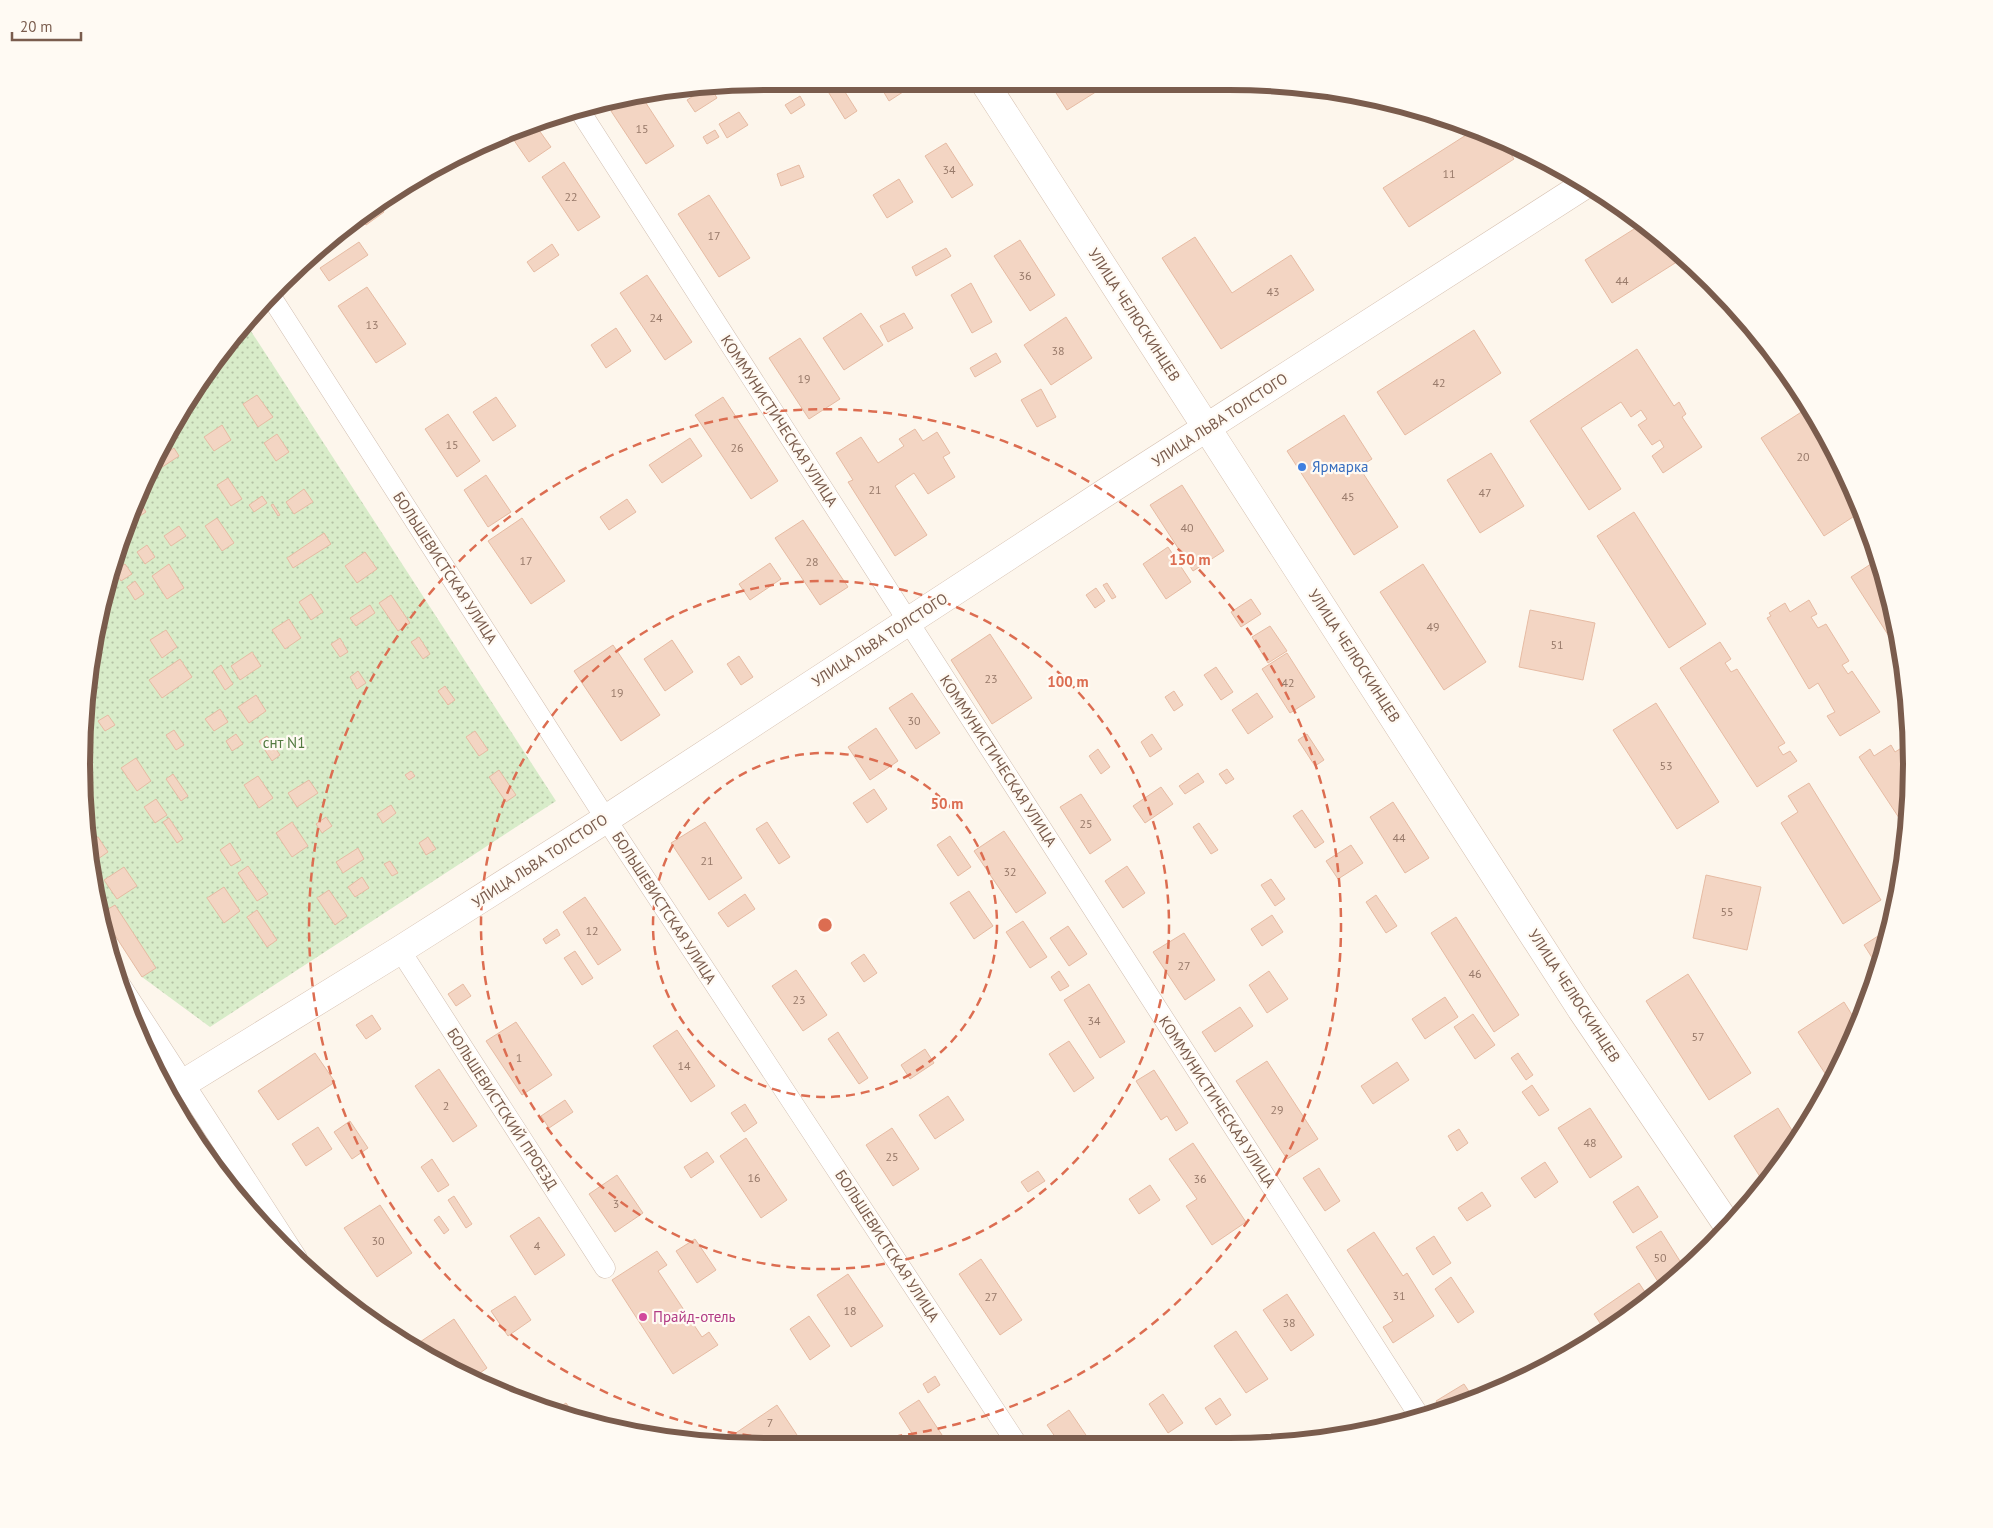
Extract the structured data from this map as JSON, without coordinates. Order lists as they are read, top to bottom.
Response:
{
  "streets": {
    "street": [
      "УЛИЦА ЧЕЛЮСКИНЦЕВ",
      "УЛИЦА ЛЬВА ТОЛСТОГО",
      "КОММУНИСТИЧЕСКАЯ УЛИЦА",
      "БОЛЬШЕВИСТСКАЯ УЛИЦА",
      "БОЛЬШЕВИСТСКИЙ ПРОЕЗД"
    ]
  },
  "crossings": [
    ["УЛИЦА ЧЕЛЮСКИНЦЕВ", "УЛИЦА ЛЬВА ТОЛСТОГО"],
    ["УЛИЦА ЛЬВА ТОЛСТОГО", "КОММУНИСТИЧЕСКАЯ УЛИЦА"],
    ["УЛИЦА ЛЬВА ТОЛСТОГО", "БОЛЬШЕВИСТСКАЯ УЛИЦА"],
    ["УЛИЦА ЛЬВА ТОЛСТОГО", "БОЛЬШЕВИСТСКИЙ ПРОЕЗД"]
  ],
  "parks": ["снт N1"],
  "places": ["Ярмарка", "Прайд-отель"],
  "house_numbers": [
    "15",
    "34",
    "11",
    "22",
    "17",
    "36",
    "44",
    "43",
    "24",
    "13",
    "38",
    "19",
    "42",
    "15",
    "26",
    "20",
    "21",
    "47",
    "45",
    "40",
    "17",
    "28",
    "49",
    "51",
    "23",
    "42",
    "19",
    "30",
    "53",
    "25",
    "44",
    "21",
    "32",
    "55",
    "12",
    "27",
    "46",
    "23",
    "34",
    "57",
    "1",
    "14",
    "2",
    "29",
    "48",
    "25",
    "16",
    "36",
    "3",
    "30",
    "4",
    "50",
    "31",
    "27",
    "18",
    "38",
    "7"
  ],
  "scale_bar": "20 m",
  "rings": ["150 m", "100 m", "50 m"]
}
